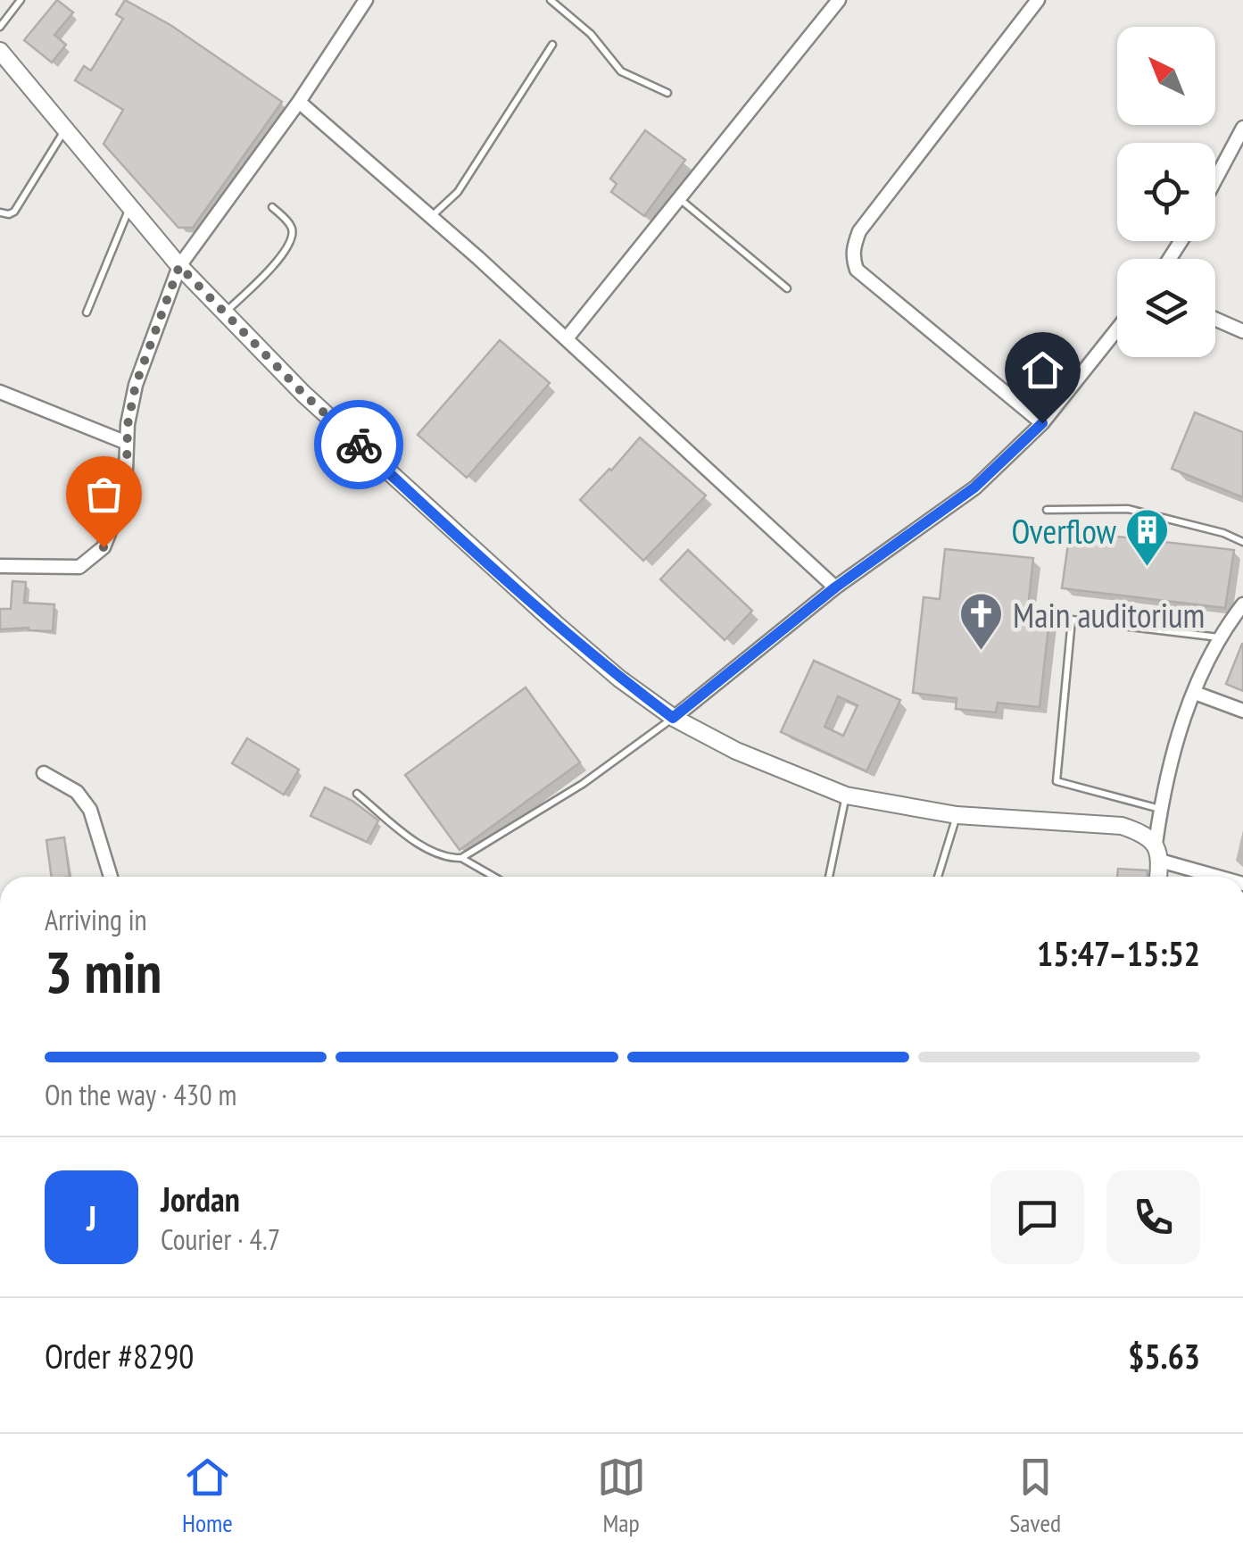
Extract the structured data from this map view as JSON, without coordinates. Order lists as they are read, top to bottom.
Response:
{
  "places": {
    "building": ["Overflow"],
    "church": ["Main auditorium"]
  },
  "north": "top left",
  "page": {
    "heading": ["3 min", "Arriving in", "15:47–15:52"],
    "panel": [
      "Jordan",
      "Courier · 4.7",
      "Order #8290",
      "$5.63"
    ],
    "bar": "On the way · 430 m",
    "round": "J",
    "tabs": ["Home", "Map", "Saved"]
  }
}
